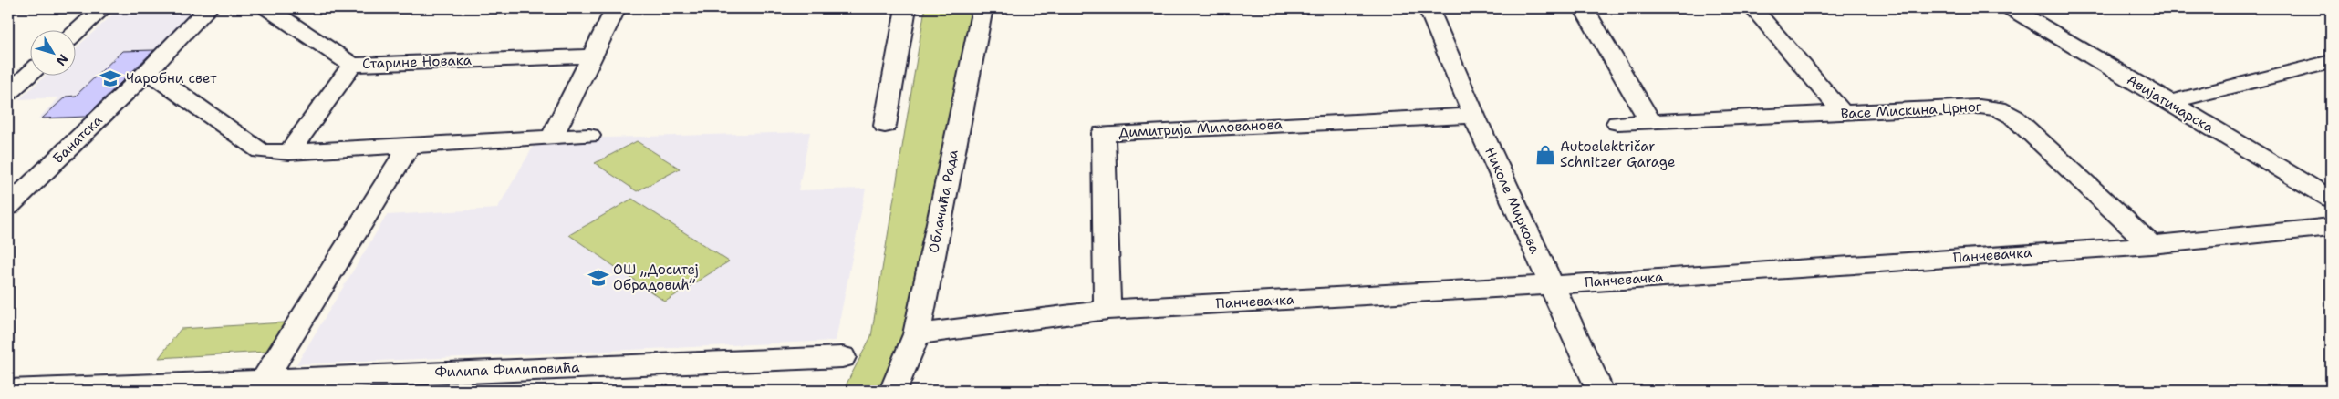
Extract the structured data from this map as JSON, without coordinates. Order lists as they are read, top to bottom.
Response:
{
  "streets": {
    "street": [
      "Старине Новака",
      "Авијатичарска",
      "Васе Мискина Црног",
      "Димитрија Милованова",
      "Банатска",
      "Николе Миркова",
      "Облачића Рада",
      "Панчевачка",
      "Филипа Филиповића"
    ]
  },
  "crossings": [
    ["Васе Мискина Црног", "Панчевачка"],
    ["Димитрија Милованова", "Николе Миркова"],
    ["Димитрија Милованова", "Панчевачка"],
    ["Николе Миркова", "Панчевачка"],
    ["Облачића Рада", "Панчевачка"]
  ],
  "places": {
    "school or university": ["Чаробни свет", "ОШ „Доситеј Обрадовић”"],
    "shop": ["Autoelektričar Schnitzer Garage"]
  },
  "north": "bottom right"
}
